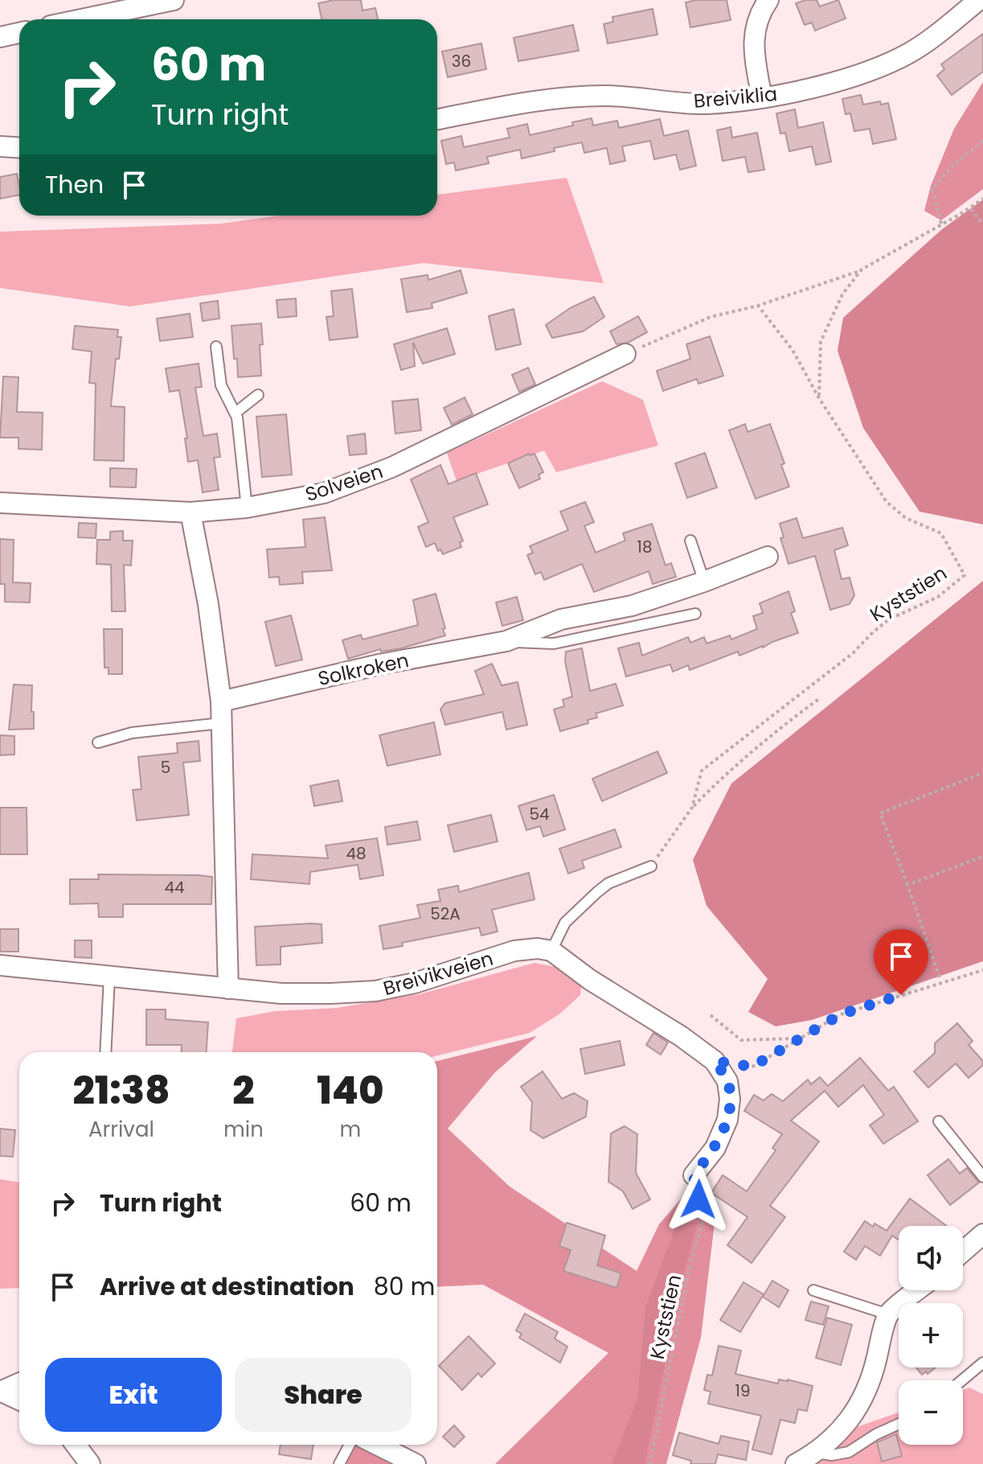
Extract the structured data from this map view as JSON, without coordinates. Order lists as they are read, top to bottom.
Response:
{
  "streets": {
    "street": [
      "Breiviklia",
      "Solveien",
      "Solkroken",
      "Breivikveien"
    ],
    "path": ["Kyststien"]
  },
  "house_numbers": [
    "36",
    "18",
    "5",
    "54",
    "48",
    "44",
    "52A",
    "19"
  ],
  "page": {
    "turn": ["60 m", "Turn right"],
    "then": "Then",
    "eta": [
      "21:38",
      "Arrival",
      "2",
      "min",
      "140",
      "m"
    ],
    "list": [
      {
        "name": "Turn right",
        "value": "60 m"
      },
      {
        "name": "Arrive at destination",
        "value": "80 m"
      }
    ],
    "map_buttons": ["+", "−"],
    "buttons": ["Exit", "Share"]
  }
}
